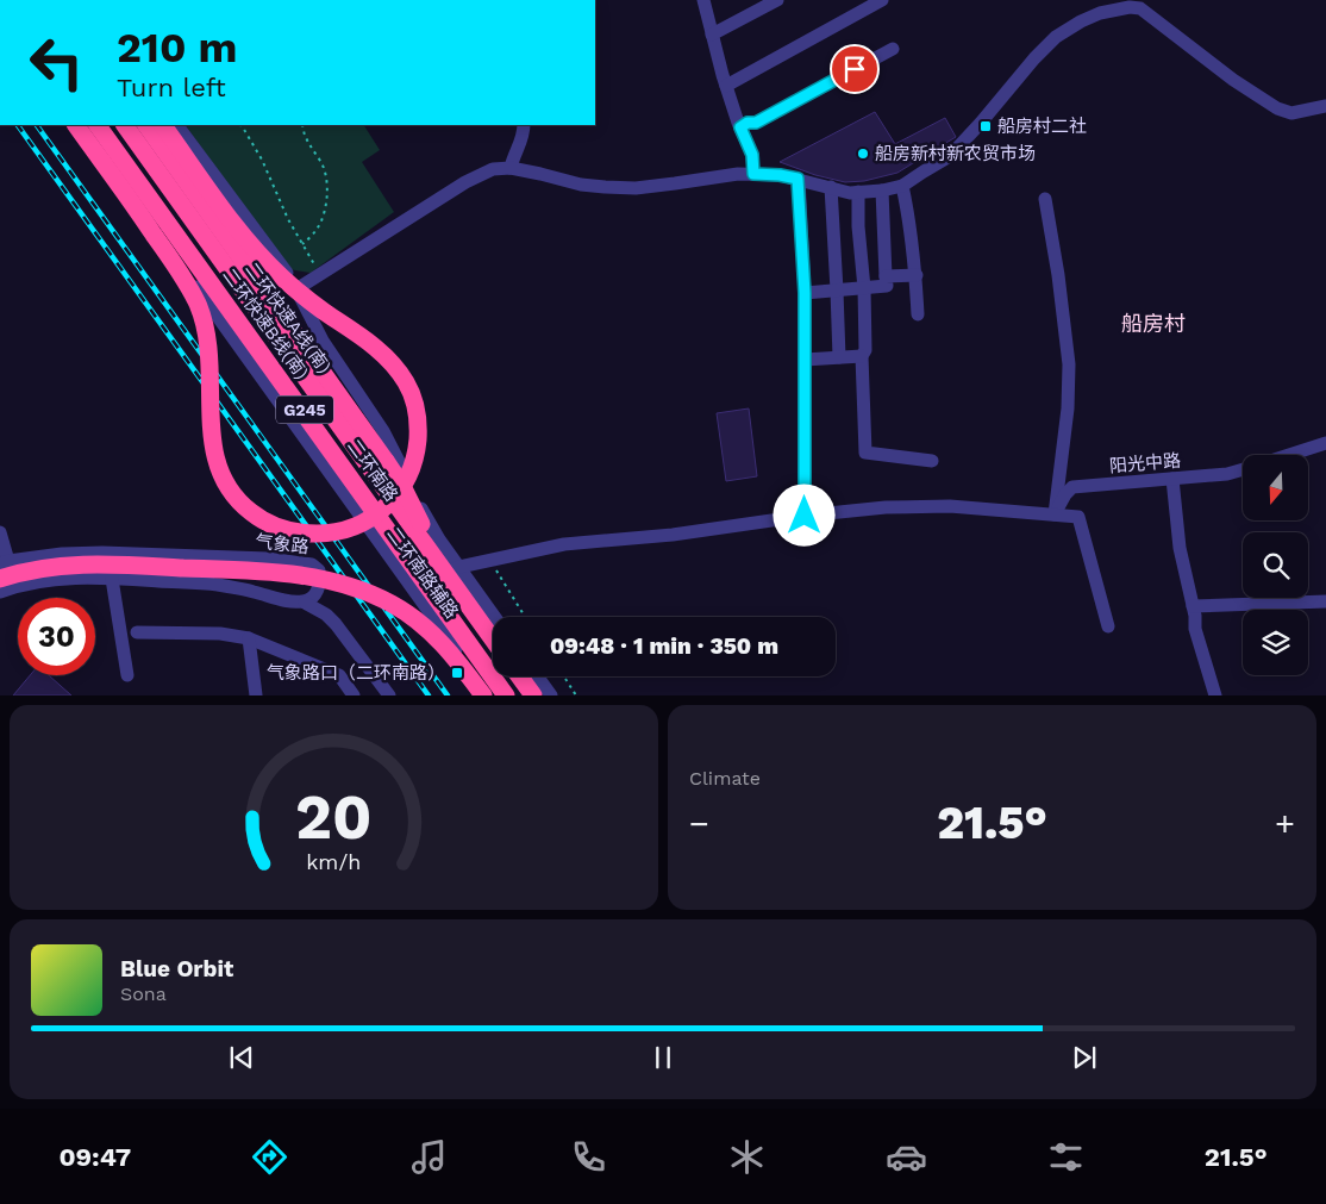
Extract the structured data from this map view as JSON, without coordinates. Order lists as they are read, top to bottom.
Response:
{
  "streets": {
    "highway": ["二环快速A线(南)", "二环快速B线(南)"],
    "main road": ["G245", "二环南路"],
    "street": ["阳光中路", "气象路", "二环南路辅路"]
  },
  "crossings": [
    ["二环快速A线(南)", "二环南路辅路"],
    ["二环快速B线(南)", "二环南路"]
  ],
  "districts": ["船房村"],
  "places": {
    "transit": ["船房村二社", "气象路口（二环南路）"],
    "other": ["船房新村新农贸市场"]
  },
  "north": "bottom",
  "page": {
    "turn": ["210 m", "Turn left"],
    "limit": "30",
    "trip": "09:48 · 1 min · 350 m",
    "tile": "Climate",
    "heat": ["−", "21.5°", "+"],
    "song": ["Blue Orbit", "Sona"],
    "tabs": ["09:47", "21.5°"],
    "gauge": ["20", "km/h"]
  }
}
